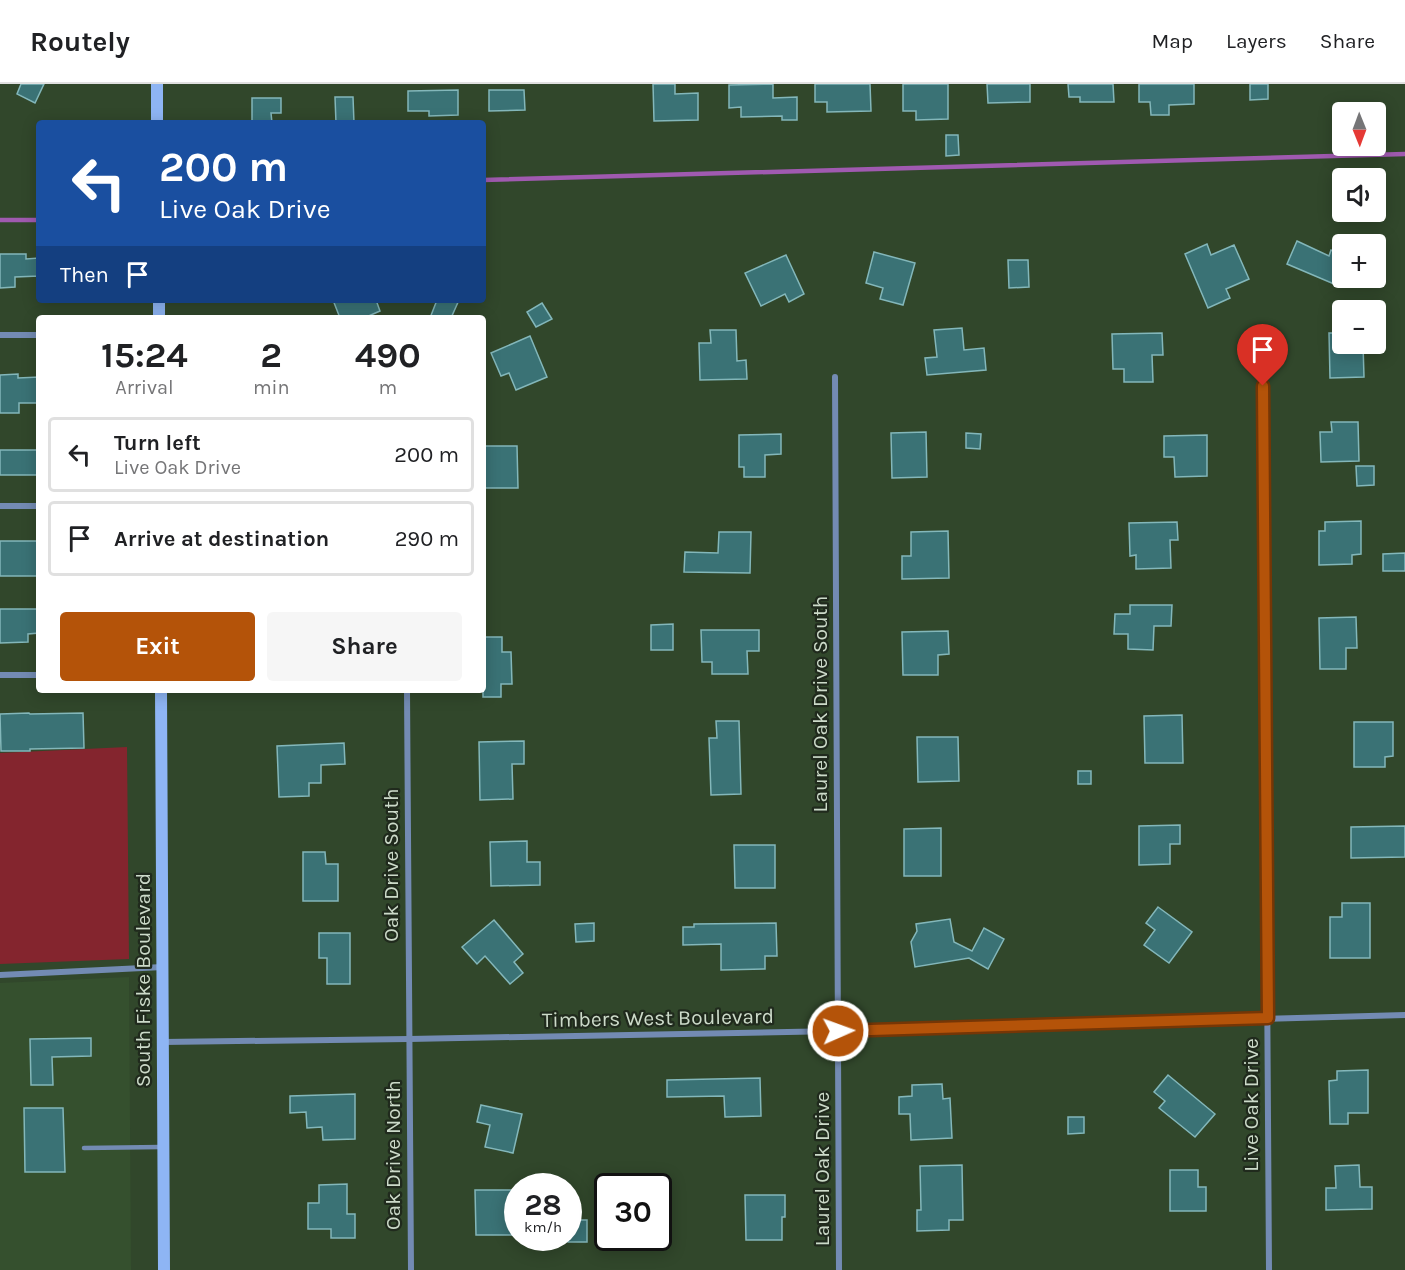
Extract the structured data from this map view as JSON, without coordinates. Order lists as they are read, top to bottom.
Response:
{
  "streets": {
    "main road": ["South Fiske Boulevard"],
    "street": [
      "Laurel Oak Drive South",
      "Oak Drive South",
      "Timbers West Boulevard",
      "Live Oak Drive",
      "Oak Drive North",
      "Laurel Oak Drive"
    ]
  },
  "crossings": [
    ["Laurel Oak Drive South", "Timbers West Boulevard"],
    ["Laurel Oak Drive South", "Laurel Oak Drive"],
    ["Oak Drive South", "Timbers West Boulevard"],
    ["Oak Drive South", "Oak Drive North"],
    ["South Fiske Boulevard", "Timbers West Boulevard"],
    ["Timbers West Boulevard", "Live Oak Drive"],
    ["Timbers West Boulevard", "Oak Drive North"],
    ["Timbers West Boulevard", "Laurel Oak Drive"]
  ],
  "north": "bottom",
  "page": {
    "header": "Routely",
    "nav": ["Map", "Layers", "Share"],
    "map_buttons": ["+", "−"],
    "turn": ["200 m", "Live Oak Drive"],
    "then": "Then",
    "eta": [
      "15:24",
      "Arrival",
      "2",
      "min",
      "490",
      "m"
    ],
    "list": [
      {
        "name": "Turn left",
        "note": "Live Oak Drive",
        "value": "200 m"
      },
      {
        "name": "Arrive at destination",
        "value": "290 m"
      }
    ],
    "buttons": ["Exit", "Share"],
    "speed": "28 km/h",
    "limit": "30"
  }
}
